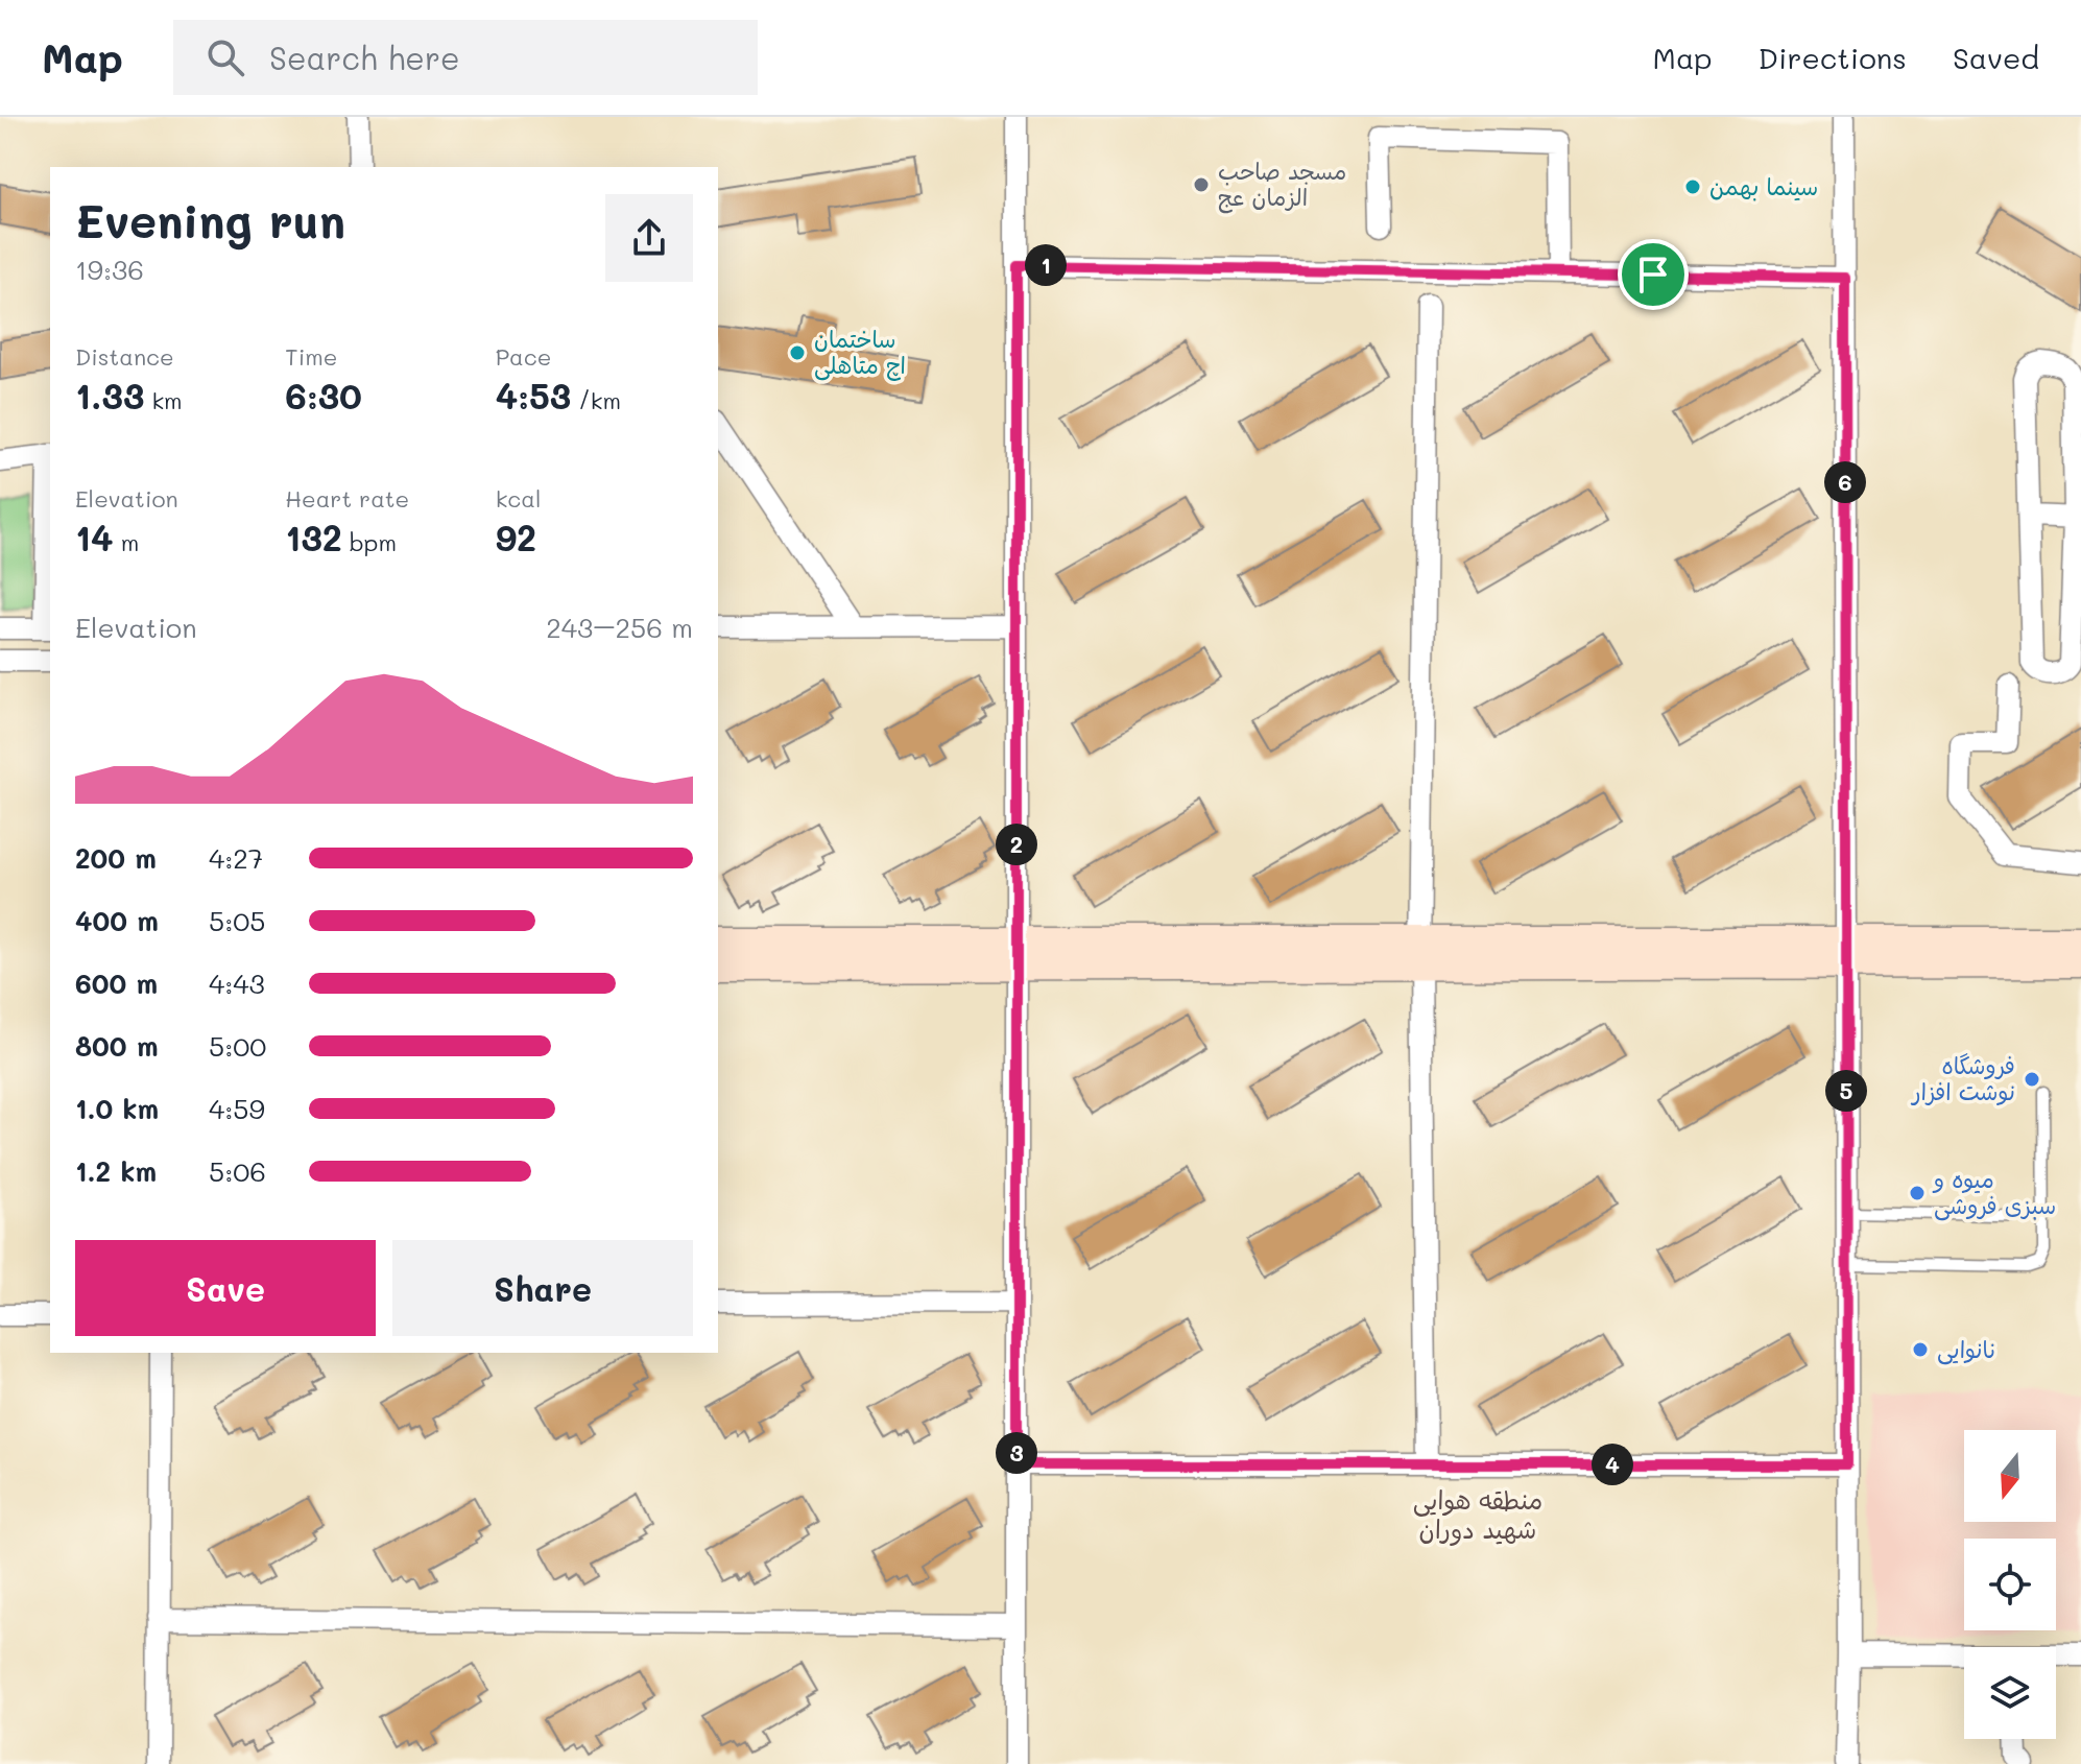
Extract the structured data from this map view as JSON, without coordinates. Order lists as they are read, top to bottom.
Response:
{
  "districts": ["منطقه هوایی شهید دوران"],
  "places": [
    "مسجد صاحب الزمان عج",
    "سینما بهمن",
    "ساختمان اچ متاهلی",
    "فروشگاه نوشت افزار",
    "میوه و سبزی فروشی",
    "نانوایی"
  ],
  "north": "bottom",
  "page": {
    "header": "Map",
    "search": "Search here",
    "nav": ["Map", "Directions", "Saved"],
    "heading": ["Evening run", "19:36"],
    "pins": [
      "1",
      "6",
      "2",
      "5",
      "3",
      "4"
    ],
    "stats": [
      ["Distance", "1.33 km"],
      ["Time", "6:30"],
      ["Pace", "4:53 /km"],
      ["Elevation", "14 m"],
      ["Heart rate", "132 bpm"],
      ["kcal", "92"]
    ],
    "chart": ["Elevation", "243–256 m"],
    "list": [
      {
        "name": "200 m",
        "note": "4:27"
      },
      {
        "name": "400 m",
        "note": "5:05"
      },
      {
        "name": "600 m",
        "note": "4:43"
      },
      {
        "name": "800 m",
        "note": "5:00"
      },
      {
        "name": "1.0 km",
        "note": "4:59"
      },
      {
        "name": "1.2 km",
        "note": "5:06"
      }
    ],
    "buttons": ["Save", "Share"]
  }
}
